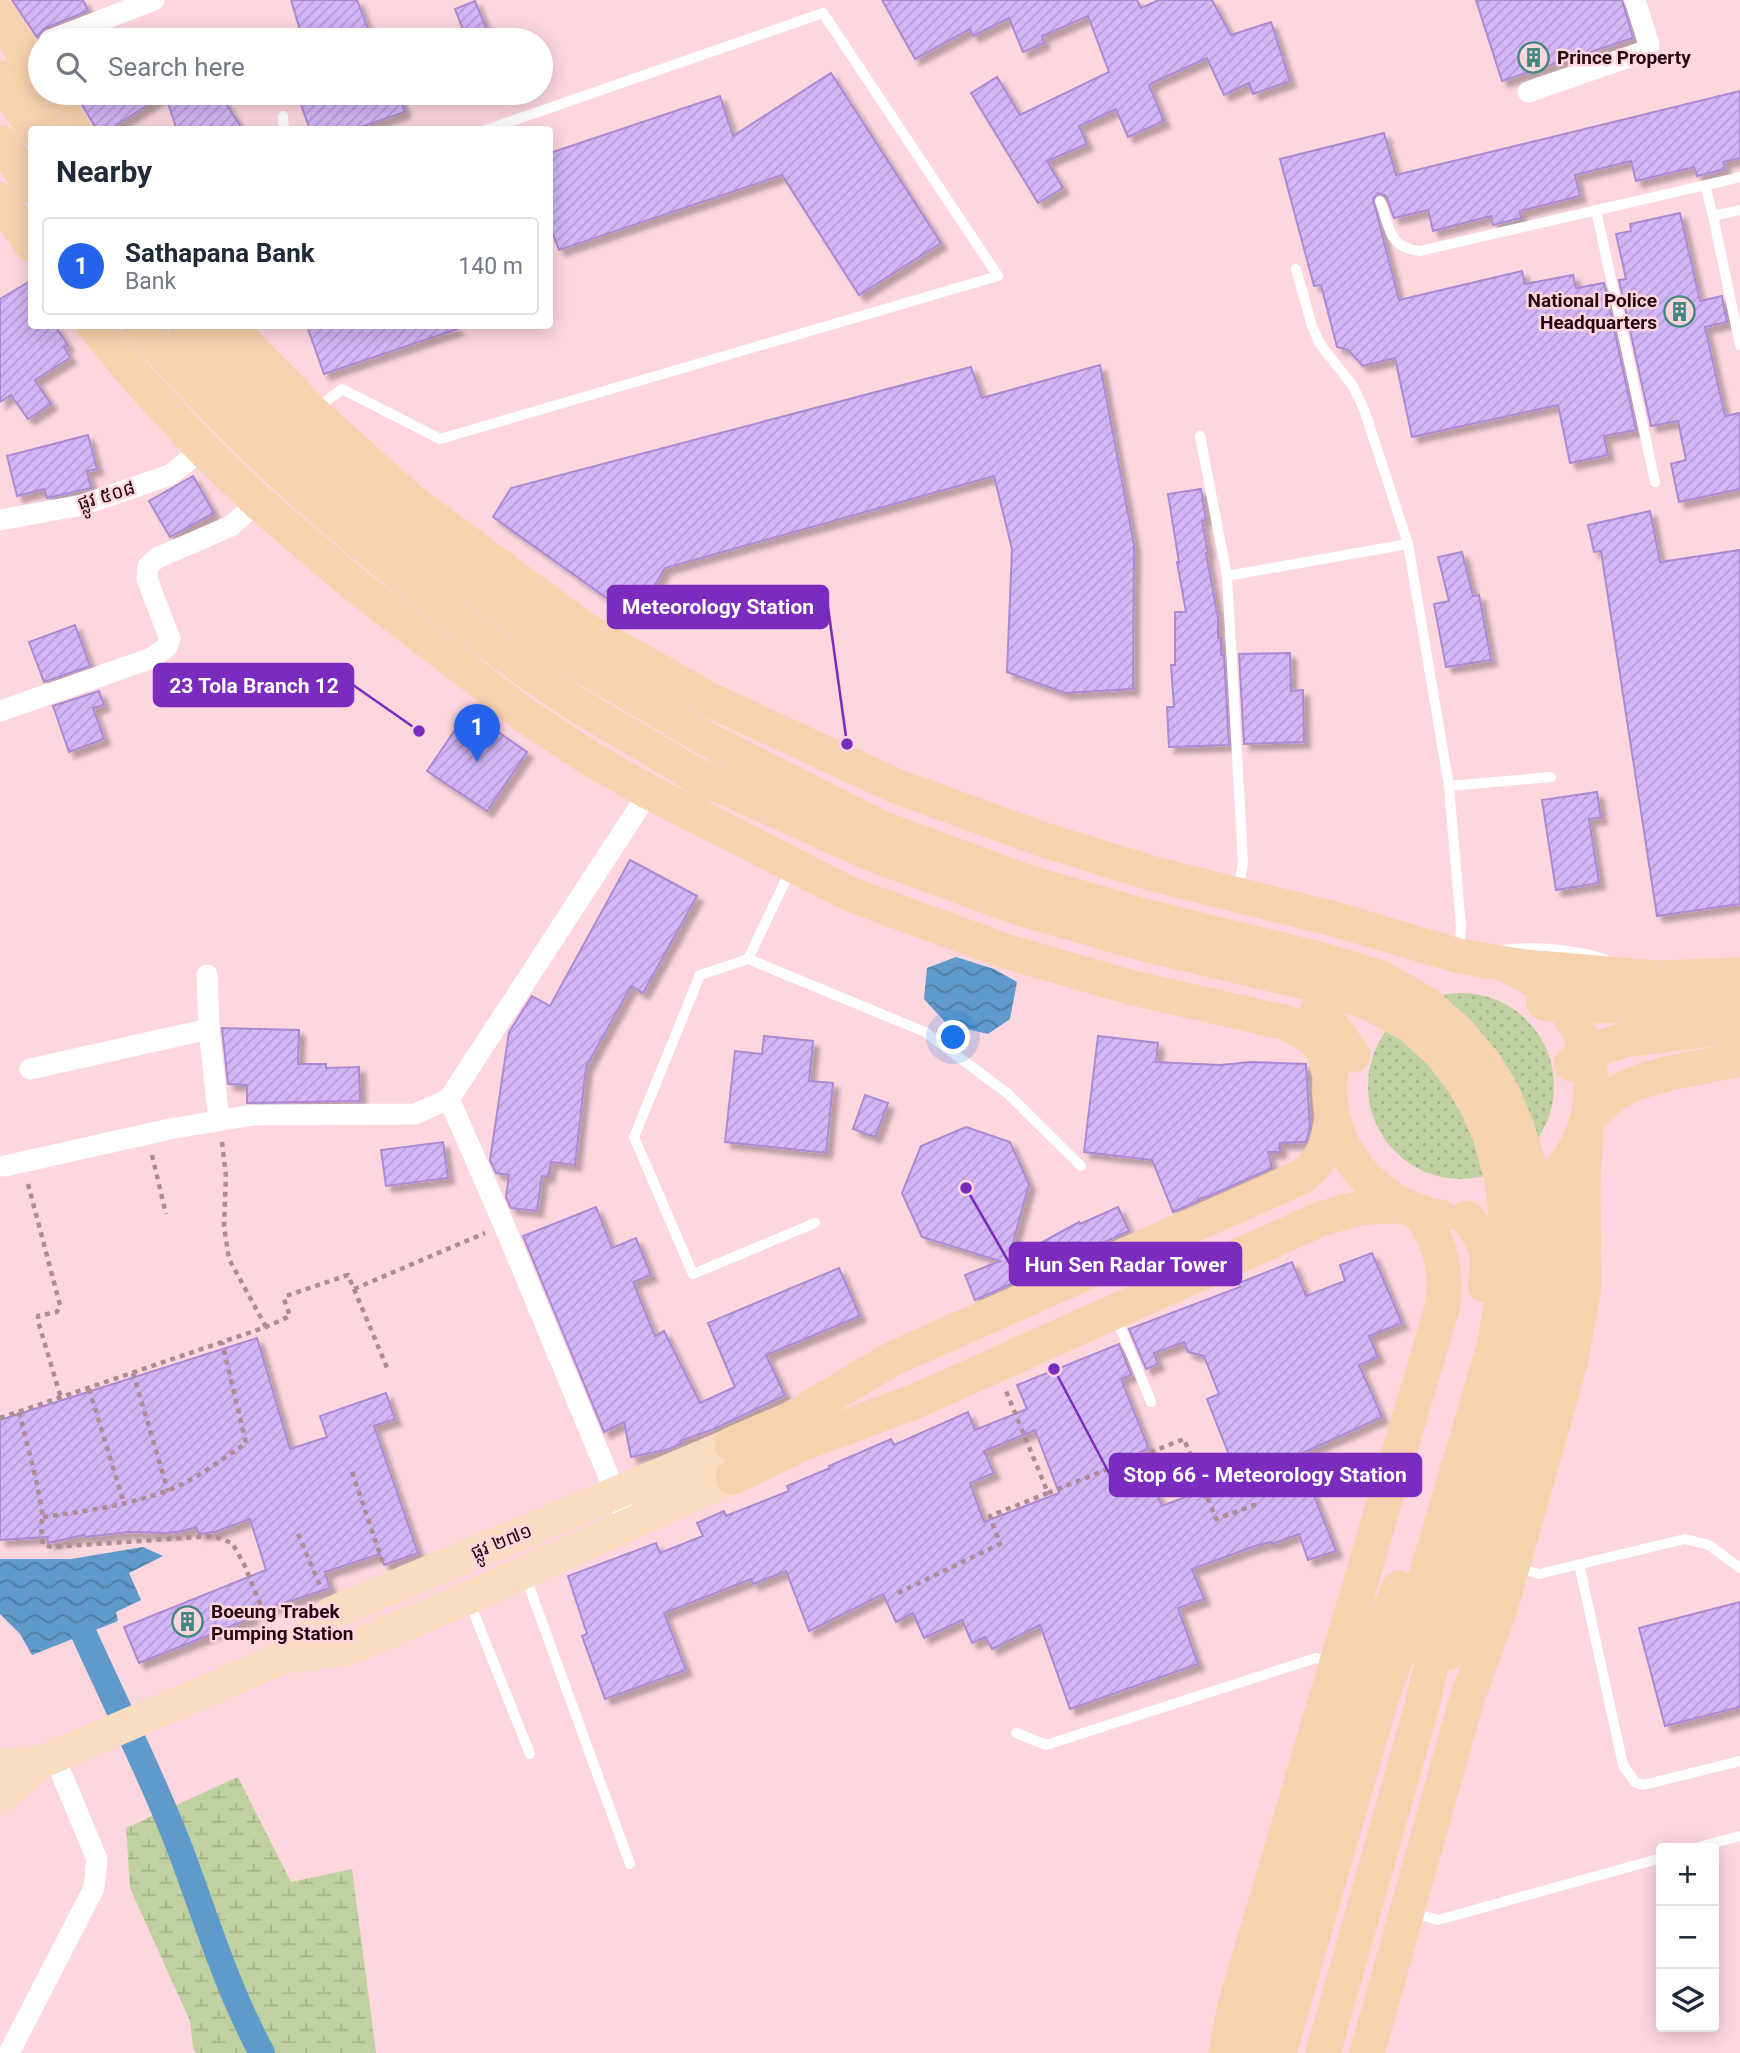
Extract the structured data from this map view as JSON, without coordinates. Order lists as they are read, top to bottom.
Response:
{
  "streets": {
    "main road": ["ផ្លូវ ២៧១"],
    "street": ["ផ្លូវ ៥០៨"]
  },
  "places": {
    "building": ["Prince Property", "National Police Headquarters", "Boeung Trabek Pumping Station"],
    "other": [
      "23 Tola Branch 12",
      "Meteorology Station",
      "Hun Sen Radar Tower",
      "Stop 66 - Meteorology Station"
    ]
  },
  "page": {
    "search": "Search here",
    "heading": "Nearby",
    "list": [
      {
        "mark": "1",
        "name": "Sathapana Bank",
        "note": "Bank",
        "value": "140 m"
      }
    ],
    "pins": "1",
    "map_buttons": ["+", "−"]
  }
}
